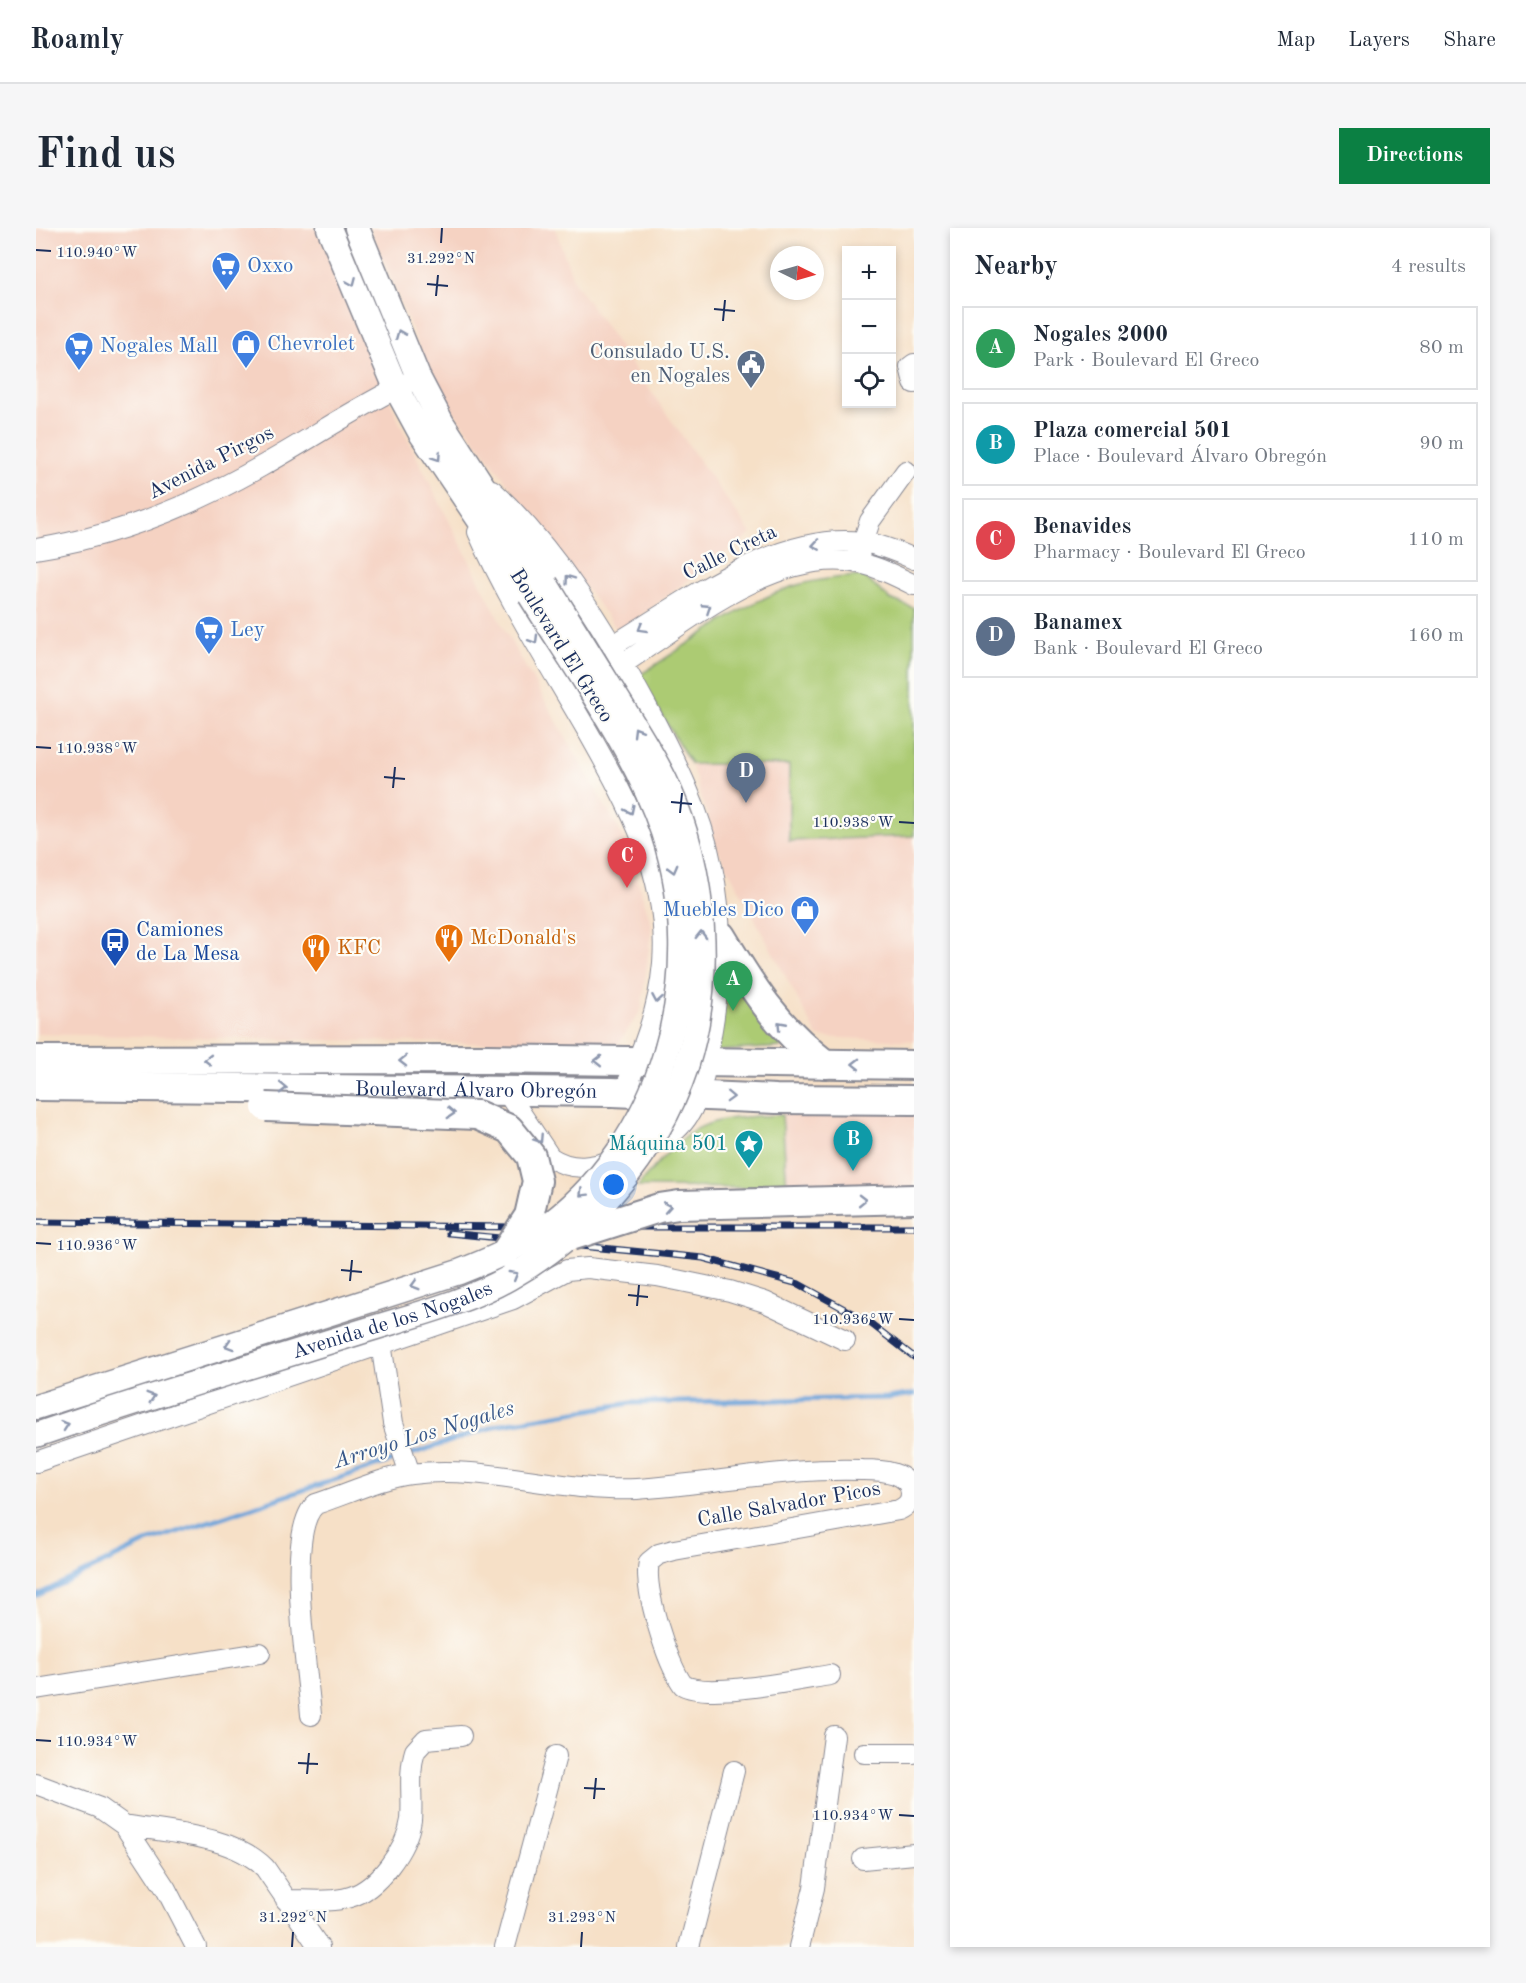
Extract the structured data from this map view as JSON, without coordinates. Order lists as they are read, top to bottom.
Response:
{
  "streets": {
    "highway": ["Boulevard Álvaro Obregón"],
    "main road": ["Boulevard El Greco", "Avenida de los Nogales"],
    "street": ["Avenida Pirgos", "Calle Creta", "Calle Salvador Picos"]
  },
  "crossings": [
    ["Avenida Pirgos", "Boulevard El Greco"],
    ["Boulevard El Greco", "Boulevard Álvaro Obregón"],
    ["Boulevard El Greco", "Avenida de los Nogales"],
    ["Boulevard Álvaro Obregón", "Avenida de los Nogales"]
  ],
  "water": ["Arroyo Los Nogales"],
  "places": {
    "supermarket": ["Oxxo", "Nogales Mall", "Ley"],
    "shop": ["Chevrolet", "Muebles Dico"],
    "public building": ["Consulado U.S. en Nogales"],
    "restaurant": ["McDonald's", "KFC"],
    "bus stop": ["Camiones de La Mesa"],
    "place": ["Máquina 501"]
  },
  "north": "right",
  "page": {
    "header": "Roamly",
    "nav": ["Map", "Layers", "Share"],
    "buttons": "Directions",
    "title": "Find us",
    "heading": ["Nearby", "4 results"],
    "map_buttons": ["+", "−"],
    "list": [
      {
        "mark": "A",
        "name": "Nogales 2000",
        "note": "Park · Boulevard El Greco",
        "value": "80 m"
      },
      {
        "mark": "B",
        "name": "Plaza comercial 501",
        "note": "Place · Boulevard Álvaro Obregón",
        "value": "90 m"
      },
      {
        "mark": "C",
        "name": "Benavides",
        "note": "Pharmacy · Boulevard El Greco",
        "value": "110 m"
      },
      {
        "mark": "D",
        "name": "Banamex",
        "note": "Bank · Boulevard El Greco",
        "value": "160 m"
      }
    ],
    "pins": [
      "D",
      "C",
      "A",
      "B"
    ]
  },
  "coordinates": [
    "110.940°W",
    "31.292°N",
    "110.938°W",
    "110.936°W",
    "110.934°W",
    "31.293°N"
  ]
}
